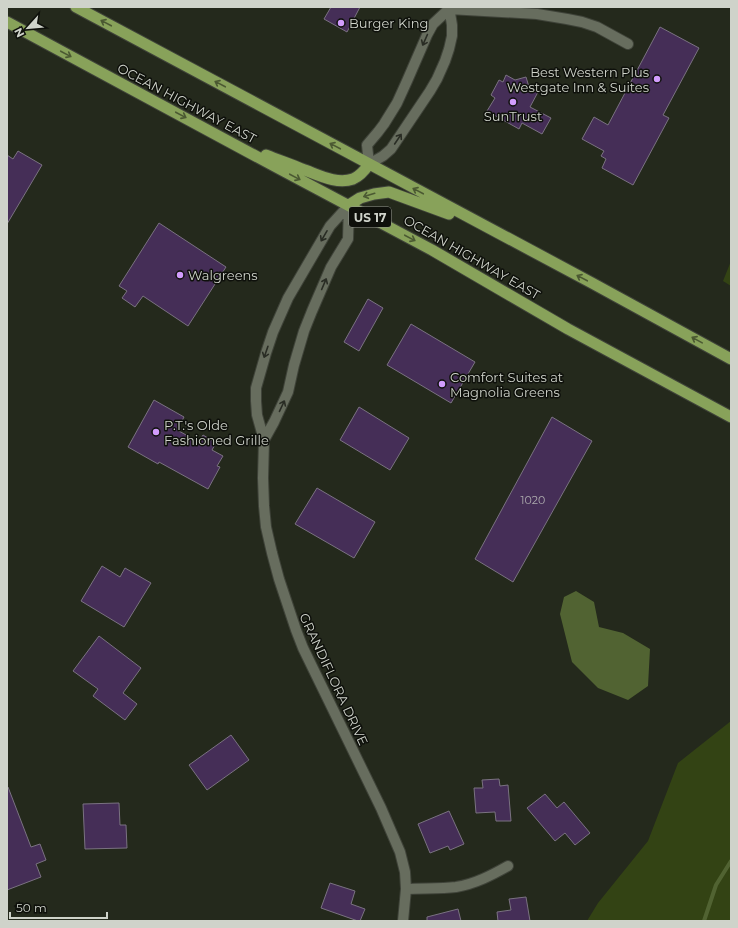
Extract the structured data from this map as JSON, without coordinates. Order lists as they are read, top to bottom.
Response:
{
  "streets": {
    "highway": ["OCEAN HIGHWAY EAST", "US 17"],
    "street": ["GRANDIFLORA DRIVE"]
  },
  "crossings": [
    ["OCEAN HIGHWAY EAST", "GRANDIFLORA DRIVE"]
  ],
  "places": [
    "Burger King",
    "Best Western Plus Westgate Inn & Suites",
    "SunTrust",
    "Walgreens",
    "Comfort Suites at Magnolia Greens",
    "P.T.'s Olde Fashioned Grille"
  ],
  "house_numbers": ["1020"],
  "scale_bar": "50 m",
  "north": "bottom left"
}
